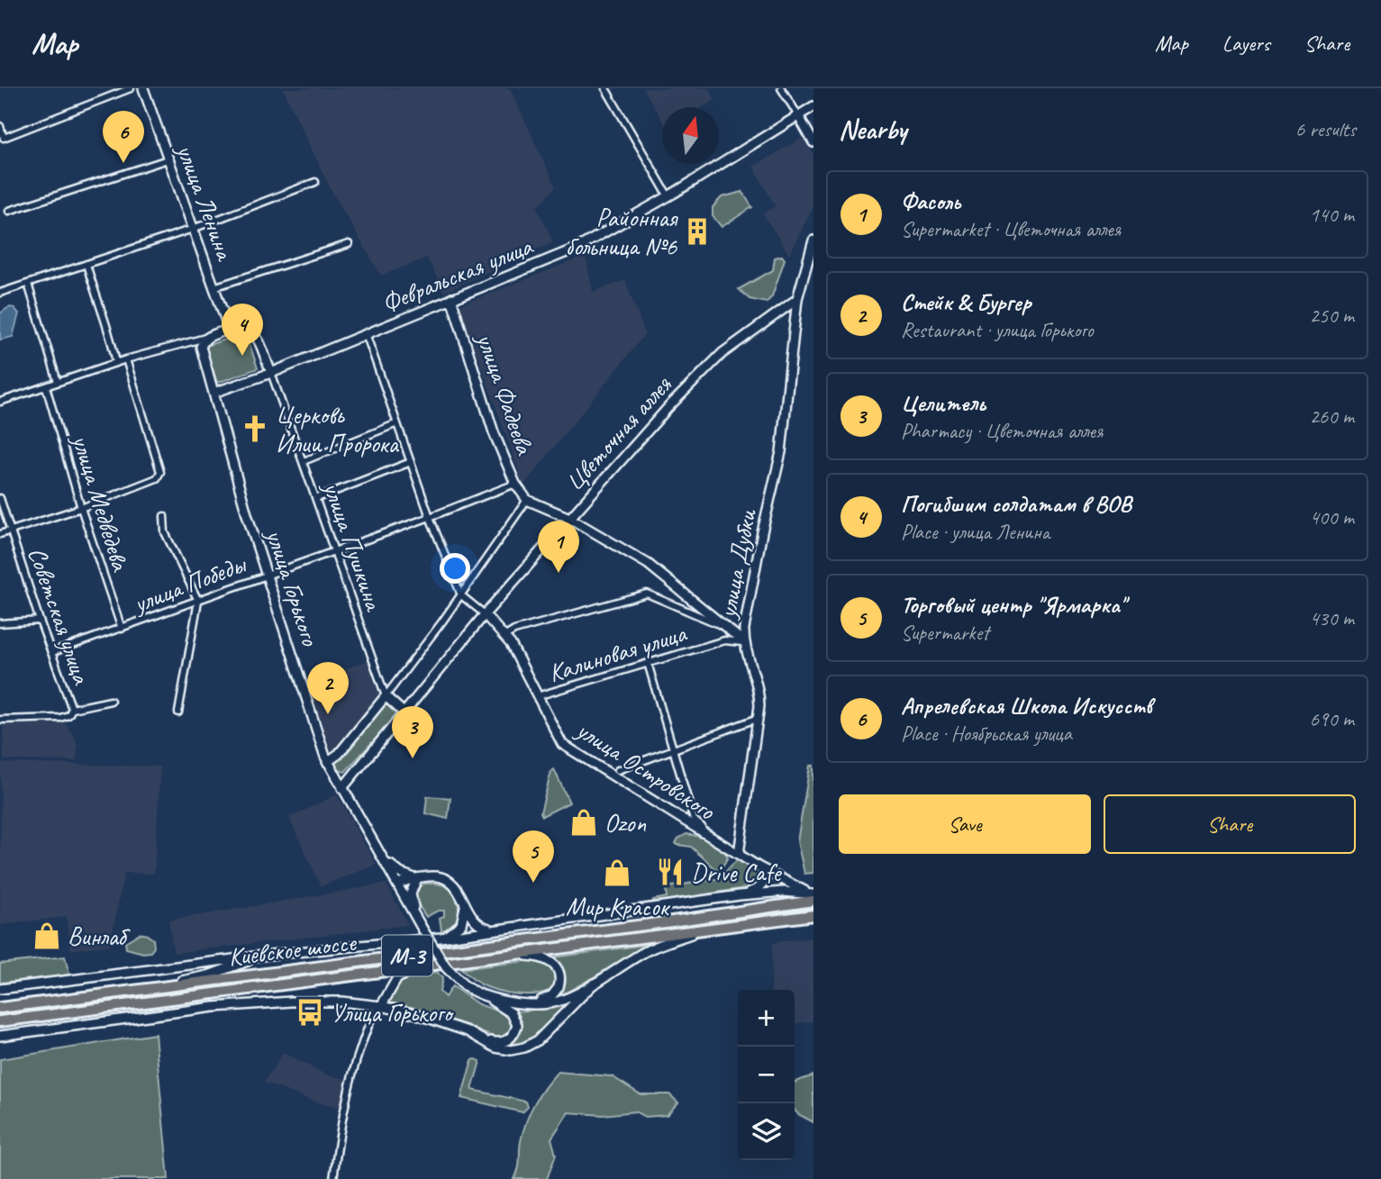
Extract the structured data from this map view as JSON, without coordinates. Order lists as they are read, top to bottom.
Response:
{
  "streets": {
    "highway": ["Киевское шоссе", "М-3"],
    "main road": [
      "улица Ленина",
      "Февральская улица",
      "улица Фадеева",
      "Цветочная аллея",
      "улица Дубки",
      "улица Горького",
      "улица Островского"
    ],
    "street": [
      "улица Медведева",
      "улица Пушкина",
      "улица Победы",
      "Советская улица",
      "Калиновая улица"
    ]
  },
  "crossings": [
    ["Февральская улица", "улица Фадеева"],
    ["Февральская улица", "улица Пушкина"],
    ["Февральская улица", "улица Горького"],
    ["улица Фадеева", "улица Победы"],
    ["Цветочная аллея", "улица Дубки"],
    ["Цветочная аллея", "улица Горького"],
    ["Цветочная аллея", "улица Островского"],
    ["улица Медведева", "улица Победы"],
    ["улица Пушкина", "улица Победы"],
    ["улица Дубки", "Калиновая улица"],
    ["улица Дубки", "улица Островского"],
    ["улица Победы", "улица Горького"],
    ["улица Победы", "Советская улица"],
    ["Калиновая улица", "улица Островского"]
  ],
  "places": {
    "building": ["Районная больница №6"],
    "church": ["Церковь Илии Пророка"],
    "shop": ["Ozon", "Мир Красок", "Винлаб"],
    "restaurant": ["Drive Cafe"],
    "bus stop": ["Улица Горького"]
  },
  "north": "top",
  "page": {
    "header": "Map",
    "nav": ["Map", "Layers", "Share"],
    "heading": ["Nearby", "6 results"],
    "pins": [
      "6",
      "4",
      "1",
      "2",
      "3",
      "5"
    ],
    "list": [
      {
        "mark": "1",
        "name": "Фасоль",
        "note": "Supermarket · Цветочная аллея",
        "value": "140 m"
      },
      {
        "mark": "2",
        "name": "Стейк & Бургер",
        "note": "Restaurant · улица Горького",
        "value": "250 m"
      },
      {
        "mark": "3",
        "name": "Целитель",
        "note": "Pharmacy · Цветочная аллея",
        "value": "260 m"
      },
      {
        "mark": "4",
        "name": "Погибшим солдатам в ВОВ",
        "note": "Place · улица Ленина",
        "value": "400 m"
      },
      {
        "mark": "5",
        "name": "Торговый центр \"Ярмарка\"",
        "note": "Supermarket",
        "value": "430 m"
      },
      {
        "mark": "6",
        "name": "Апрелевская Школа Искусств",
        "note": "Place · Ноябрьская улица",
        "value": "690 m"
      }
    ],
    "buttons": ["Save", "Share"],
    "map_buttons": ["+", "−"]
  }
}
